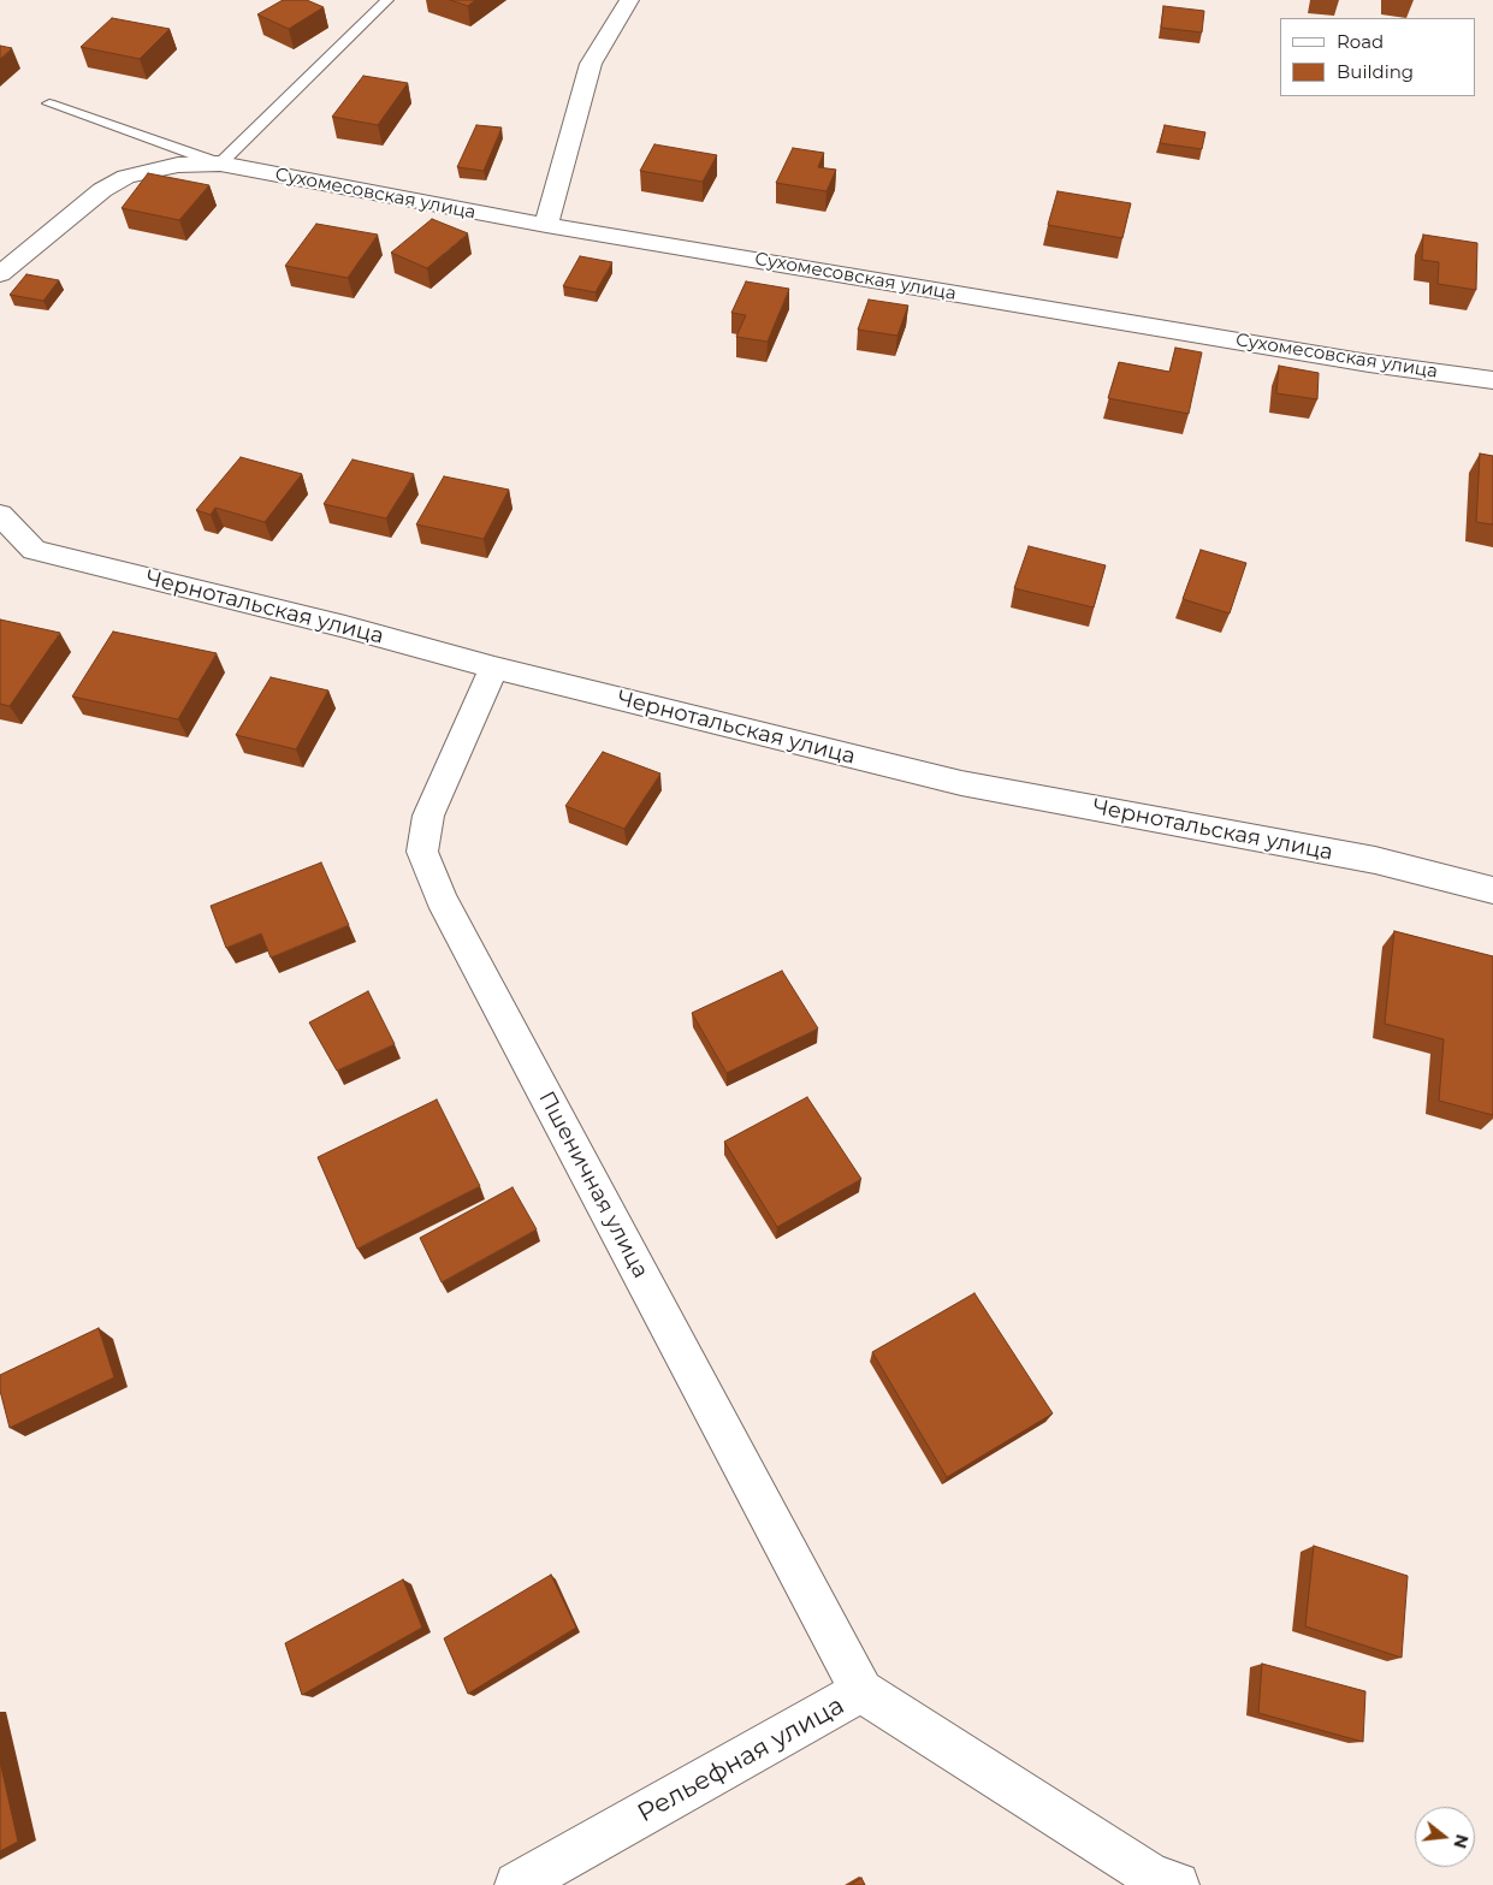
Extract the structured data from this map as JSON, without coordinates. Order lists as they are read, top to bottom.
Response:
{
  "streets": {
    "street": [
      "Сухомесовская улица",
      "Чернотальская улица",
      "Пшеничная улица",
      "Рельефная улица"
    ]
  },
  "crossings": [
    ["Чернотальская улица", "Пшеничная улица"],
    ["Пшеничная улица", "Рельефная улица"]
  ],
  "legend": ["Road", "Building"],
  "north": "right"
}
